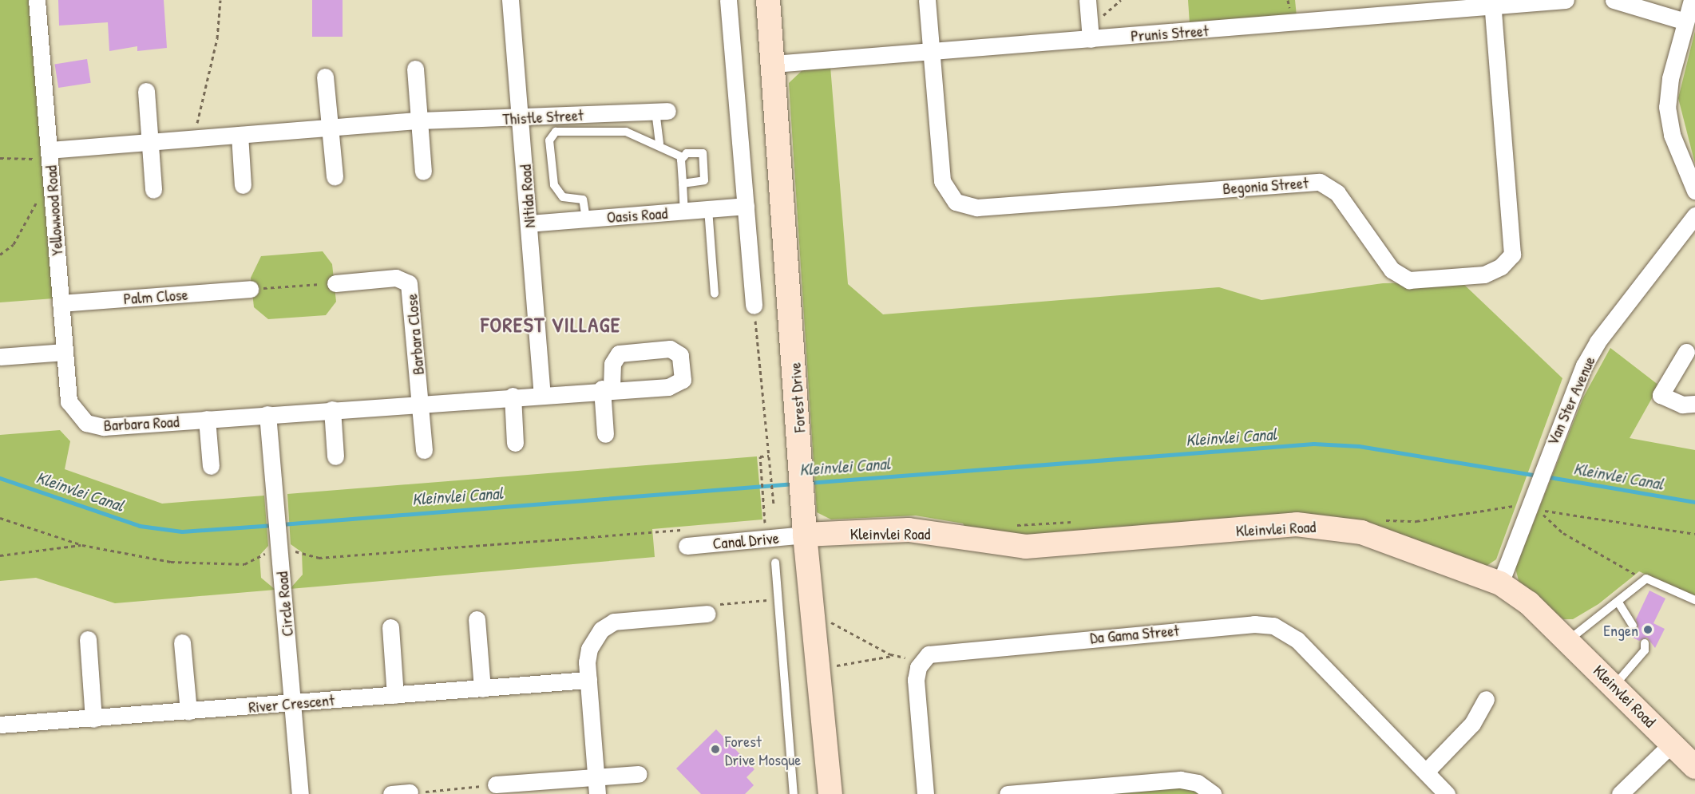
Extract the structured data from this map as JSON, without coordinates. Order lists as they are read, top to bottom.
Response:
{
  "streets": {
    "street": [
      "Prunis Street",
      "Thistle Street",
      "Begonia Street",
      "Nitida Road",
      "Yellowwood Road",
      "Oasis Road",
      "Palm Close",
      "Barbara Close",
      "Forest Drive",
      "Van Ster Avenue",
      "Barbara Road",
      "Kleinvlei Road",
      "Canal Drive",
      "Circle Road",
      "Da Gama Street",
      "River Crescent"
    ]
  },
  "crossings": [
    ["Prunis Street", "Begonia Street"],
    ["Prunis Street", "Forest Drive"],
    ["Thistle Street", "Nitida Road"],
    ["Thistle Street", "Yellowwood Road"],
    ["Nitida Road", "Oasis Road"],
    ["Nitida Road", "Barbara Road"],
    ["Yellowwood Road", "Palm Close"],
    ["Yellowwood Road", "Barbara Road"],
    ["Barbara Close", "Barbara Road"],
    ["Forest Drive", "Kleinvlei Road"],
    ["Forest Drive", "Canal Drive"],
    ["Van Ster Avenue", "Kleinvlei Road"],
    ["Barbara Road", "Circle Road"],
    ["Kleinvlei Road", "Canal Drive"],
    ["Circle Road", "River Crescent"]
  ],
  "districts": ["FOREST VILLAGE"],
  "water": ["Kleinvlei Canal"],
  "places": ["Engen", "Forest Drive Mosque"]
}
